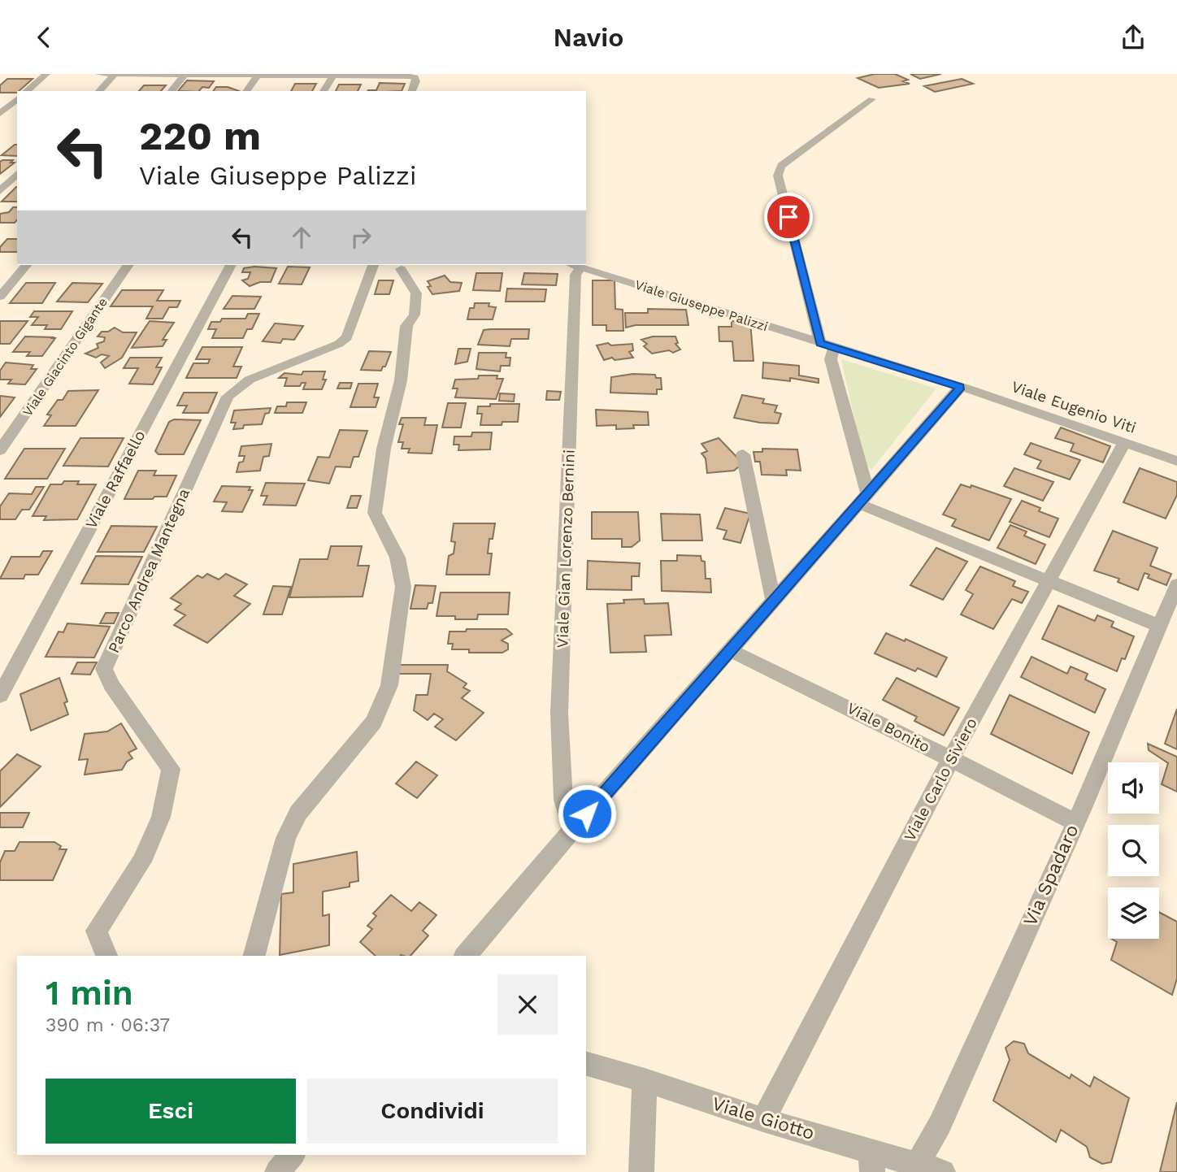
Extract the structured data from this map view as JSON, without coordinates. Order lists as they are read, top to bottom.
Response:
{
  "streets": {
    "street": [
      "Viale Giuseppe Palizzi",
      "Viale Giacinto Gigante",
      "Viale Eugenio Viti",
      "Viale Raffaello",
      "Viale Gian Lorenzo Bernini",
      "Parco Andrea Mantegna",
      "Viale Bonito",
      "Viale Carlo Siviero",
      "Via Spadaro",
      "Viale Giotto"
    ]
  },
  "crossings": [
    ["Viale Giuseppe Palizzi", "Viale Eugenio Viti"],
    ["Viale Giuseppe Palizzi", "Viale Gian Lorenzo Bernini"],
    ["Viale Eugenio Viti", "Viale Carlo Siviero"],
    ["Viale Bonito", "Viale Carlo Siviero"],
    ["Viale Bonito", "Via Spadaro"],
    ["Viale Carlo Siviero", "Viale Giotto"],
    ["Via Spadaro", "Viale Giotto"]
  ],
  "page": {
    "header": "Navio",
    "turn": ["220 m", "Viale Giuseppe Palizzi"],
    "heading": ["1 min", "390 m · 06:37"],
    "buttons": ["Esci", "Condividi"]
  }
}
